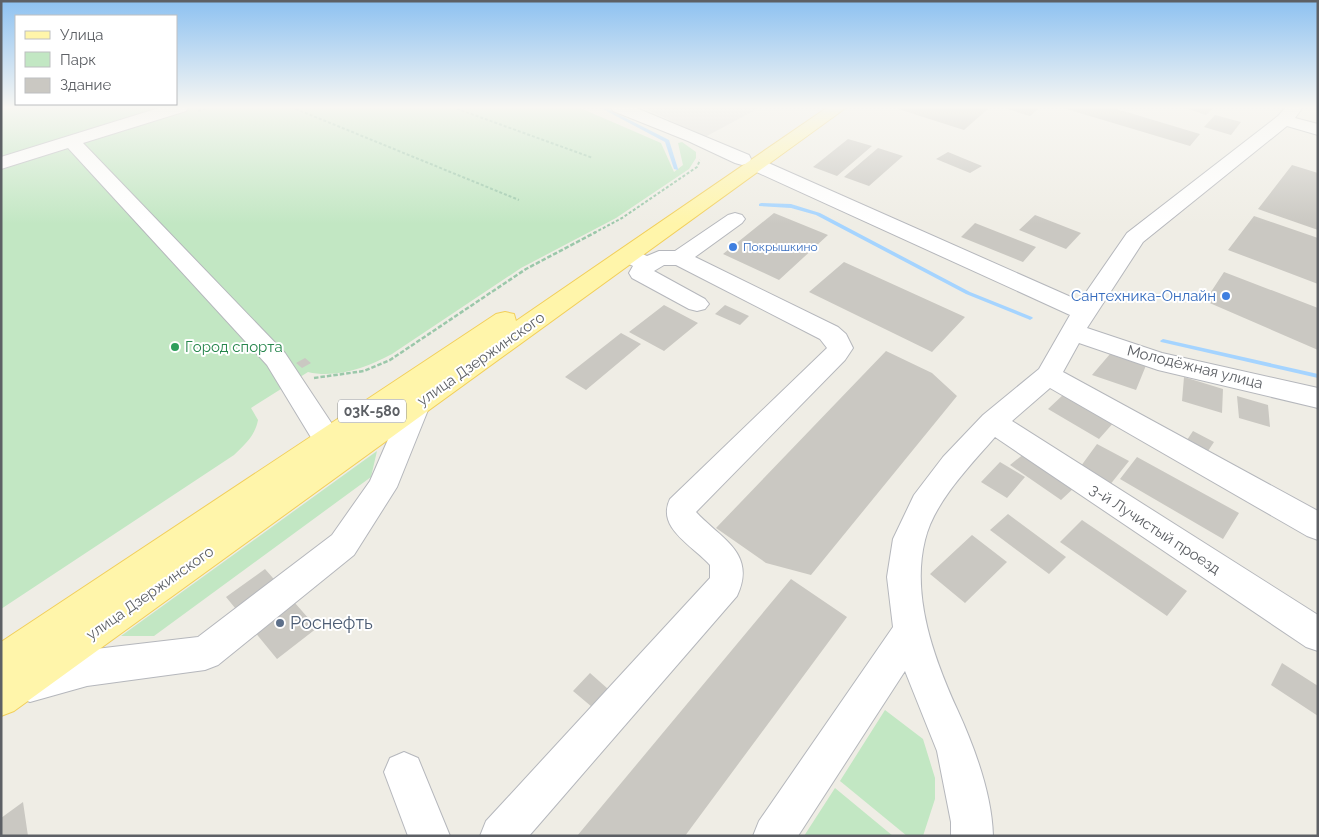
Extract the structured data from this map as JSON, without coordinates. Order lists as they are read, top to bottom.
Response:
{
  "streets": {
    "main road": ["улица Дзержинского", "03К-580"],
    "street": ["Молодёжная улица", "3-й Лучистый проезд"]
  },
  "crossings": [
    ["улица Дзержинского", "Молодёжная улица"]
  ],
  "places": [
    "Покрышкино",
    "Сантехника-Онлайн",
    "Город спорта",
    "Роснефть"
  ],
  "legend": ["Улица", "Парк", "Здание"]
}
